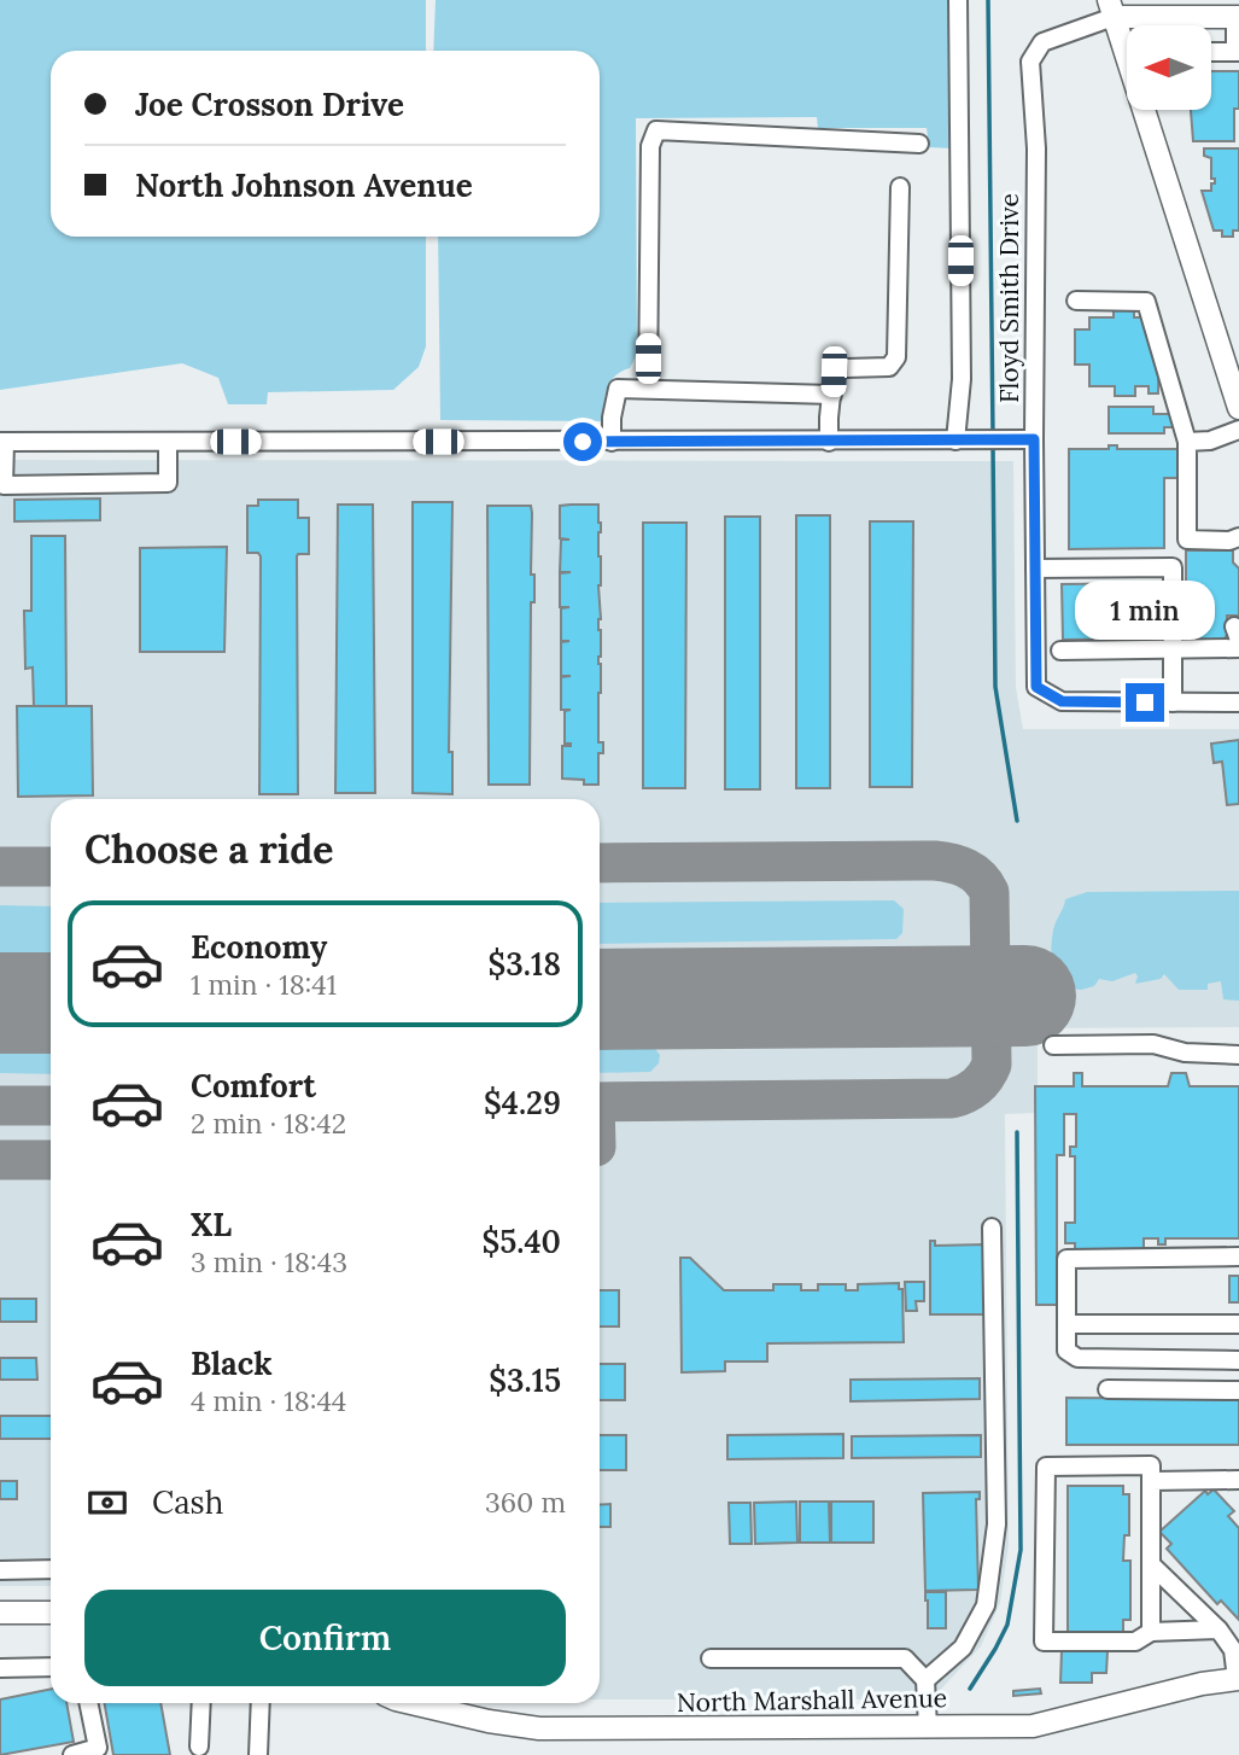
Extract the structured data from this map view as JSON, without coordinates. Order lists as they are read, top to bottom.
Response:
{
  "streets": {
    "main road": ["North Marshall Avenue"],
    "street": ["Floyd Smith Drive"]
  },
  "north": "left",
  "page": {
    "banner": ["Joe Crosson Drive", "North Johnson Avenue"],
    "bubble": "1 min",
    "heading": "Choose a ride",
    "list": [
      {
        "name": "Economy",
        "note": "1 min · 18:41",
        "value": "$3.18"
      },
      {
        "name": "Comfort",
        "note": "2 min · 18:42",
        "value": "$4.29"
      },
      {
        "name": "XL",
        "note": "3 min · 18:43",
        "value": "$5.40"
      },
      {
        "name": "Black",
        "note": "4 min · 18:44",
        "value": "$3.15"
      }
    ],
    "pay": ["Cash", "360 m"],
    "buttons": "Confirm"
  }
}
